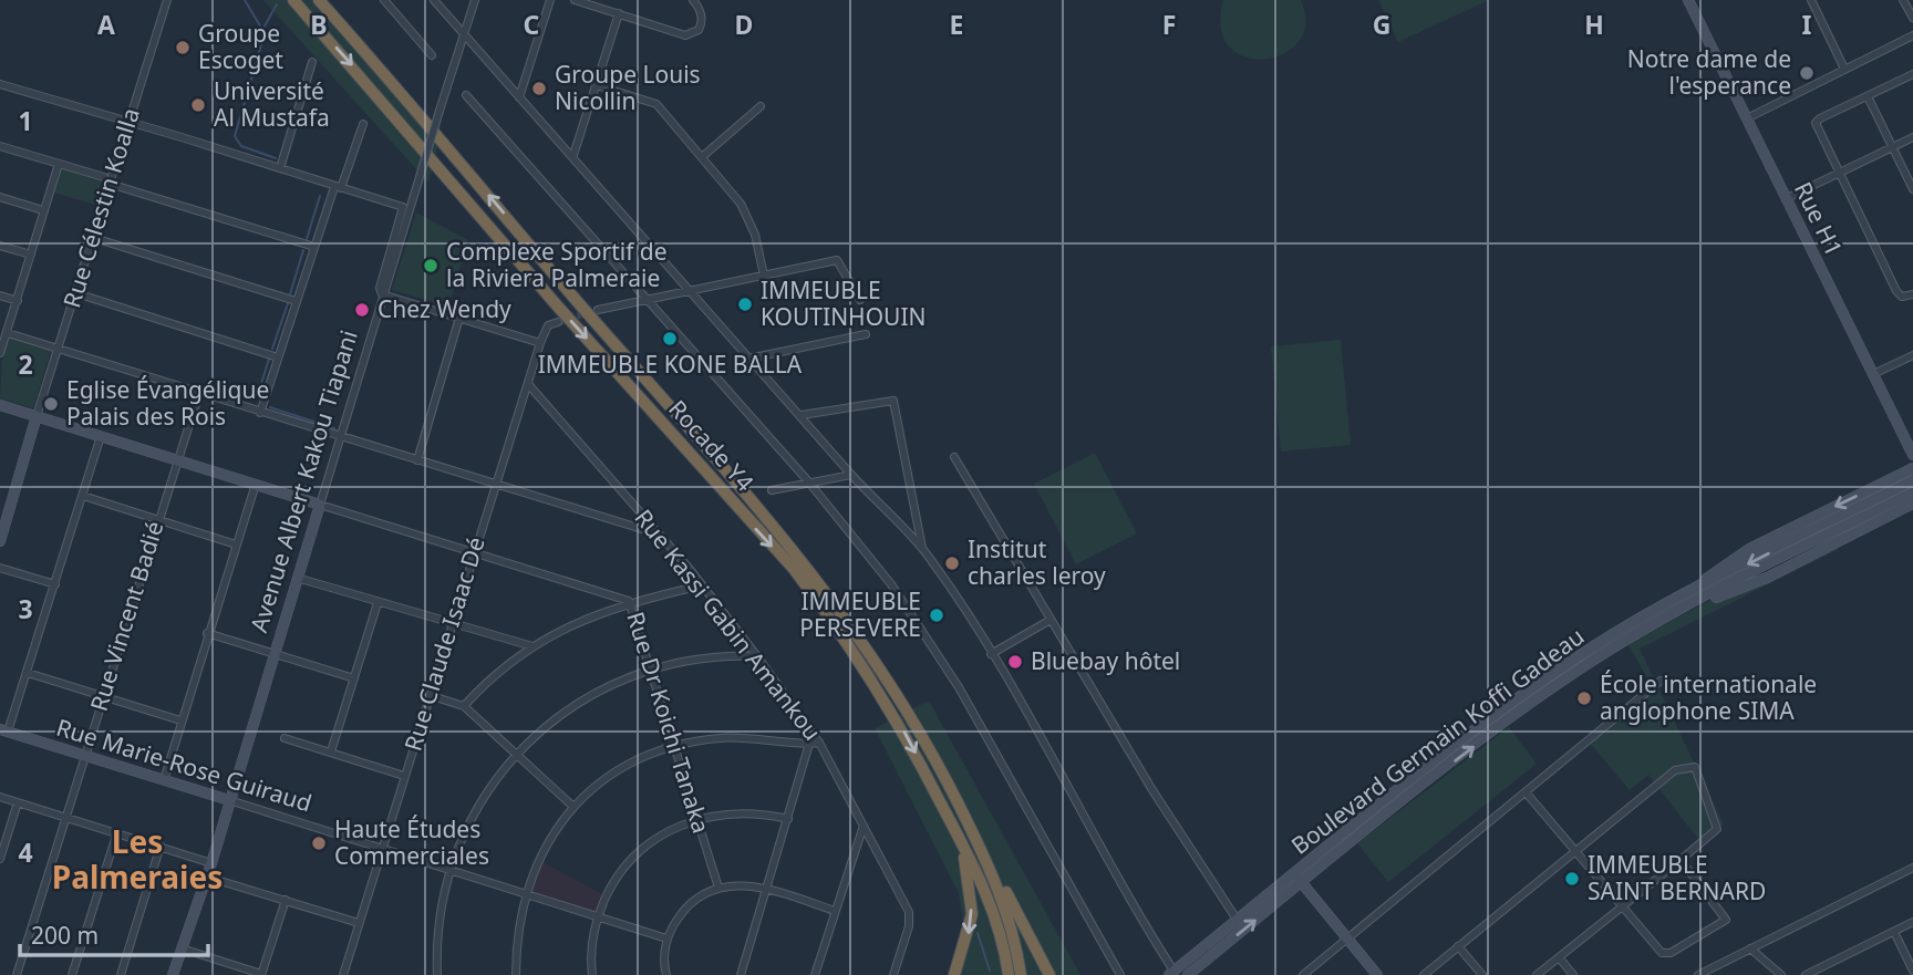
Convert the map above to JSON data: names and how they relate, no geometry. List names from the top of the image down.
{
  "streets": {
    "highway": ["Rocade Y4"],
    "main road": [
      "Rue H1",
      "Avenue Albert Kakou Tiapani",
      "Boulevard Germain Koffi Gadeau",
      "Rue Marie-Rose Guiraud"
    ],
    "street": [
      "Rue Célestin Koalla",
      "Rue Vincent Badié",
      "Rue Kassi Gabin Amankou",
      "Rue Claude Isaac Dé",
      "Rue Dr Koichi Tanaka"
    ]
  },
  "crossings": [
    ["Avenue Albert Kakou Tiapani", "Rue Dr Koichi Tanaka"],
    ["Avenue Albert Kakou Tiapani", "Rue Marie-Rose Guiraud"],
    ["Rue Vincent Badié", "Rue Marie-Rose Guiraud"],
    ["Rue Kassi Gabin Amankou", "Rue Claude Isaac Dé"],
    ["Rue Claude Isaac Dé", "Rue Dr Koichi Tanaka"],
    ["Rue Claude Isaac Dé", "Rue Marie-Rose Guiraud"]
  ],
  "districts": ["Les Palmeraies"],
  "places": [
    "Groupe Escoget",
    "Notre dame de l'esperance",
    "Groupe Louis Nicollin",
    "Université Al Mustafa",
    "Complexe Sportif de la Riviera Palmeraie",
    "IMMEUBLE KOUTINHOUIN",
    "Chez Wendy",
    "IMMEUBLE KONE BALLA",
    "Eglise Évangélique Palais des Rois",
    "Institut charles leroy",
    "IMMEUBLE PERSEVERE",
    "Bluebay hôtel",
    "École internationale anglophone SIMA",
    "Haute Études Commerciales",
    "IMMEUBLE SAINT BERNARD"
  ],
  "scale_bar": "200 m",
  "grid": {
    "columns": [
      "A",
      "B",
      "C",
      "D",
      "E",
      "F",
      "G",
      "H",
      "I"
    ],
    "rows": [
      "1",
      "2",
      "3",
      "4"
    ]
  }
}
